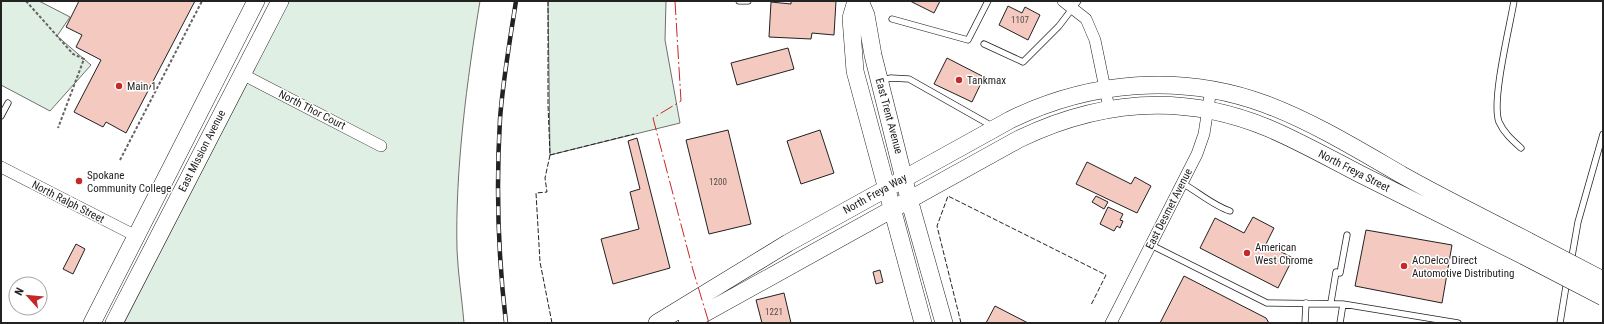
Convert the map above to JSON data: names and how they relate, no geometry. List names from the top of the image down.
{
  "streets": {
    "main road": [
      "East Trent Avenue",
      "East Mission Avenue",
      "North Freya Street",
      "North Freya Way"
    ],
    "street": ["North Thor Court", "North Ralph Street", "East Desmet Avenue"]
  },
  "crossings": [
    ["North Thor Court", "East Mission Avenue"],
    ["East Trent Avenue", "North Freya Way"],
    ["East Mission Avenue", "North Ralph Street"],
    ["North Freya Street", "North Freya Way"],
    ["North Freya Street", "East Desmet Avenue"]
  ],
  "places": [
    "Tankmax",
    "Main 1",
    "Spokane Community College",
    "American West Chrome",
    "ACDelco Direct Automotive Distributing"
  ],
  "house_numbers": ["1107", "1200", "1221"],
  "north": "top left"
}
